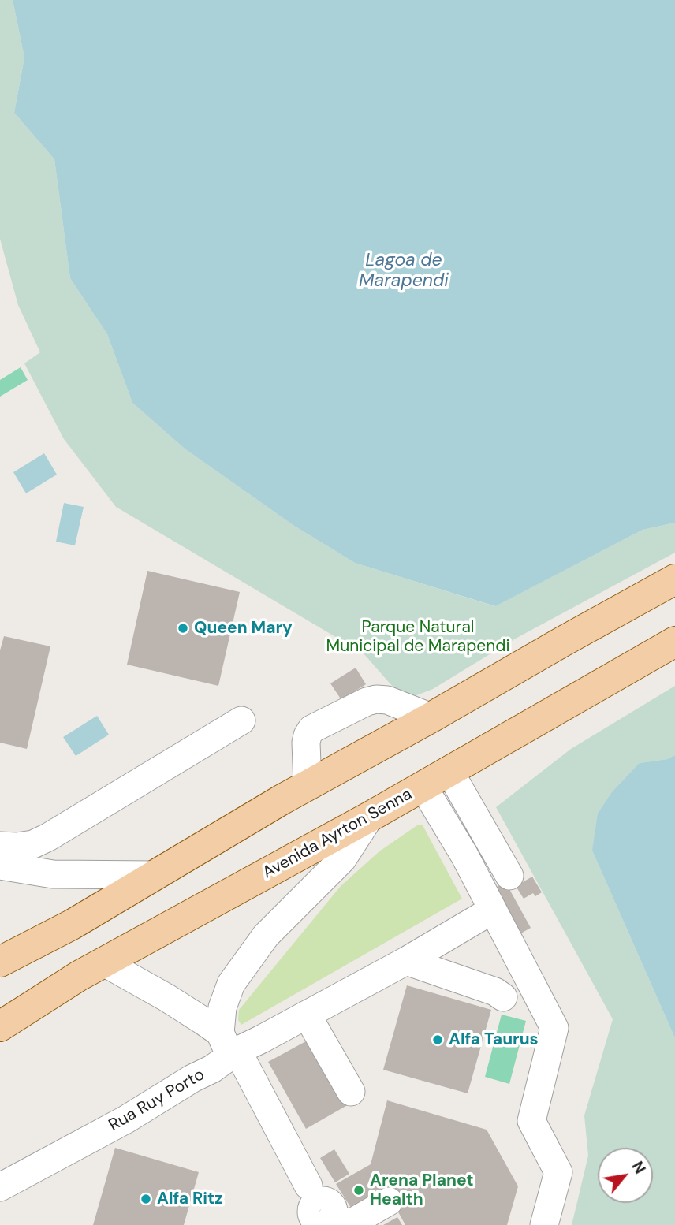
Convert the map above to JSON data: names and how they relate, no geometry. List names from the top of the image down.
{
  "streets": {
    "main road": ["Avenida Ayrton Senna"],
    "street": ["Rua Ruy Porto"]
  },
  "water": ["Lagoa de Marapendi"],
  "parks": ["Parque Natural Municipal de Marapendi"],
  "places": [
    "Queen Mary",
    "Alfa Taurus",
    "Arena Planet Health",
    "Alfa Ritz"
  ],
  "north": "top right"
}
